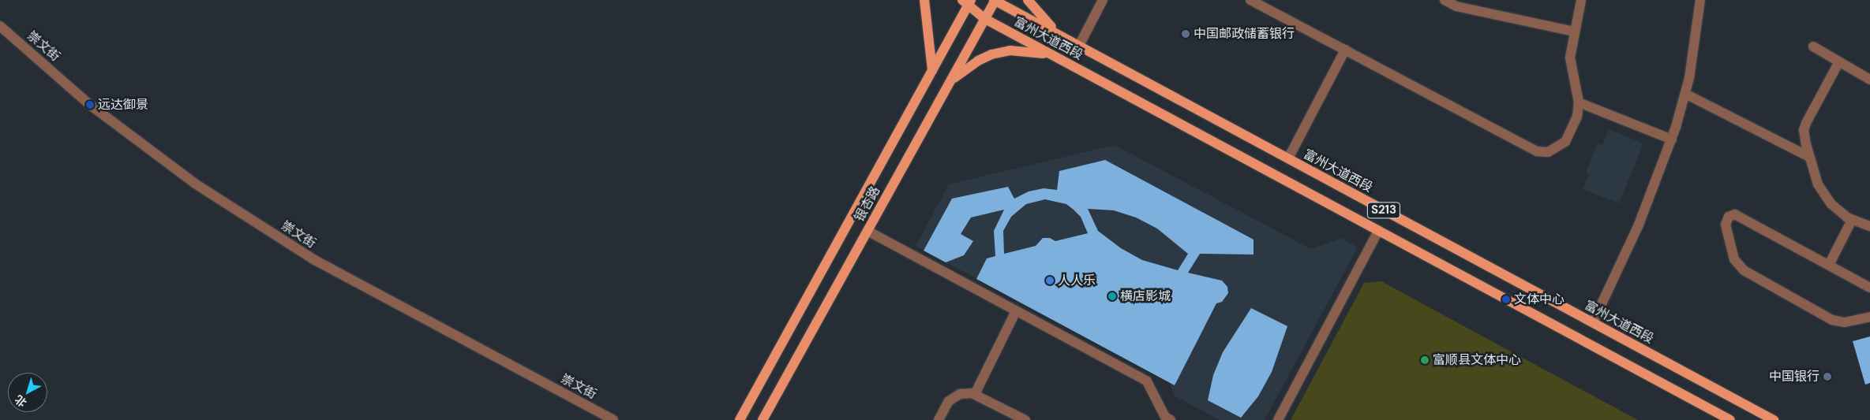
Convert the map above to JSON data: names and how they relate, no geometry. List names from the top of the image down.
{
  "streets": {
    "main road": ["富州大道西段", "银杏路", "S213"],
    "street": ["崇文街"]
  },
  "crossings": [
    ["富州大道西段", "银杏路"]
  ],
  "places": [
    "中国邮政储蓄银行",
    "远达御景",
    "人人乐",
    "横店影城",
    "文体中心",
    "富顺县文体中心",
    "中国银行"
  ],
  "north": "bottom left"
}
